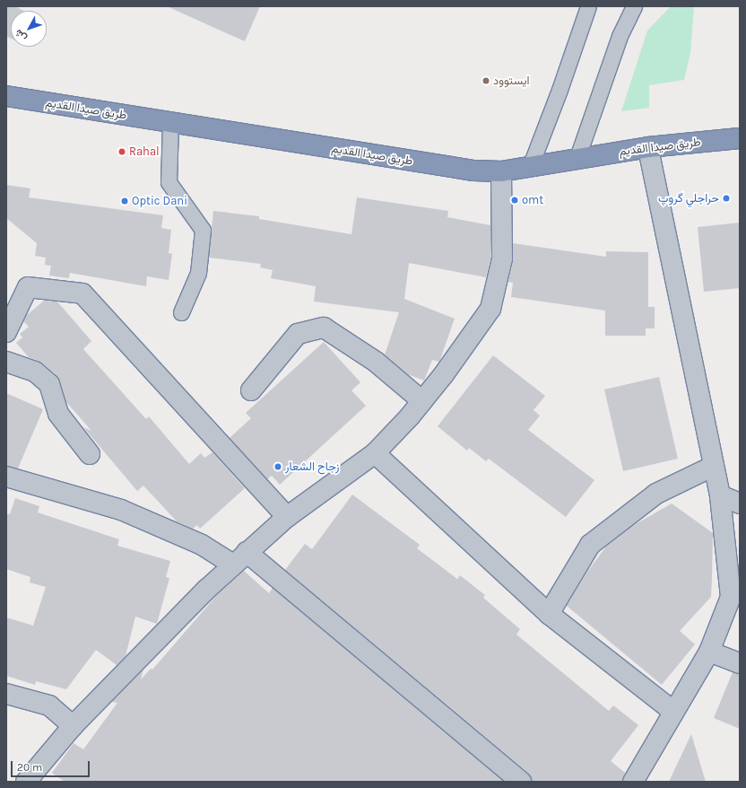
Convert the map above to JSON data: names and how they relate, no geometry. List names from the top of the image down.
{
  "streets": {
    "highway": ["طريق صيدا القديم"]
  },
  "places": [
    "ايستوود",
    "Rahal",
    "حراجلي گروپ",
    "omt",
    "Optic Dani",
    "زجاح الشعار"
  ],
  "scale_bar": "20 m",
  "north": "bottom left"
}
